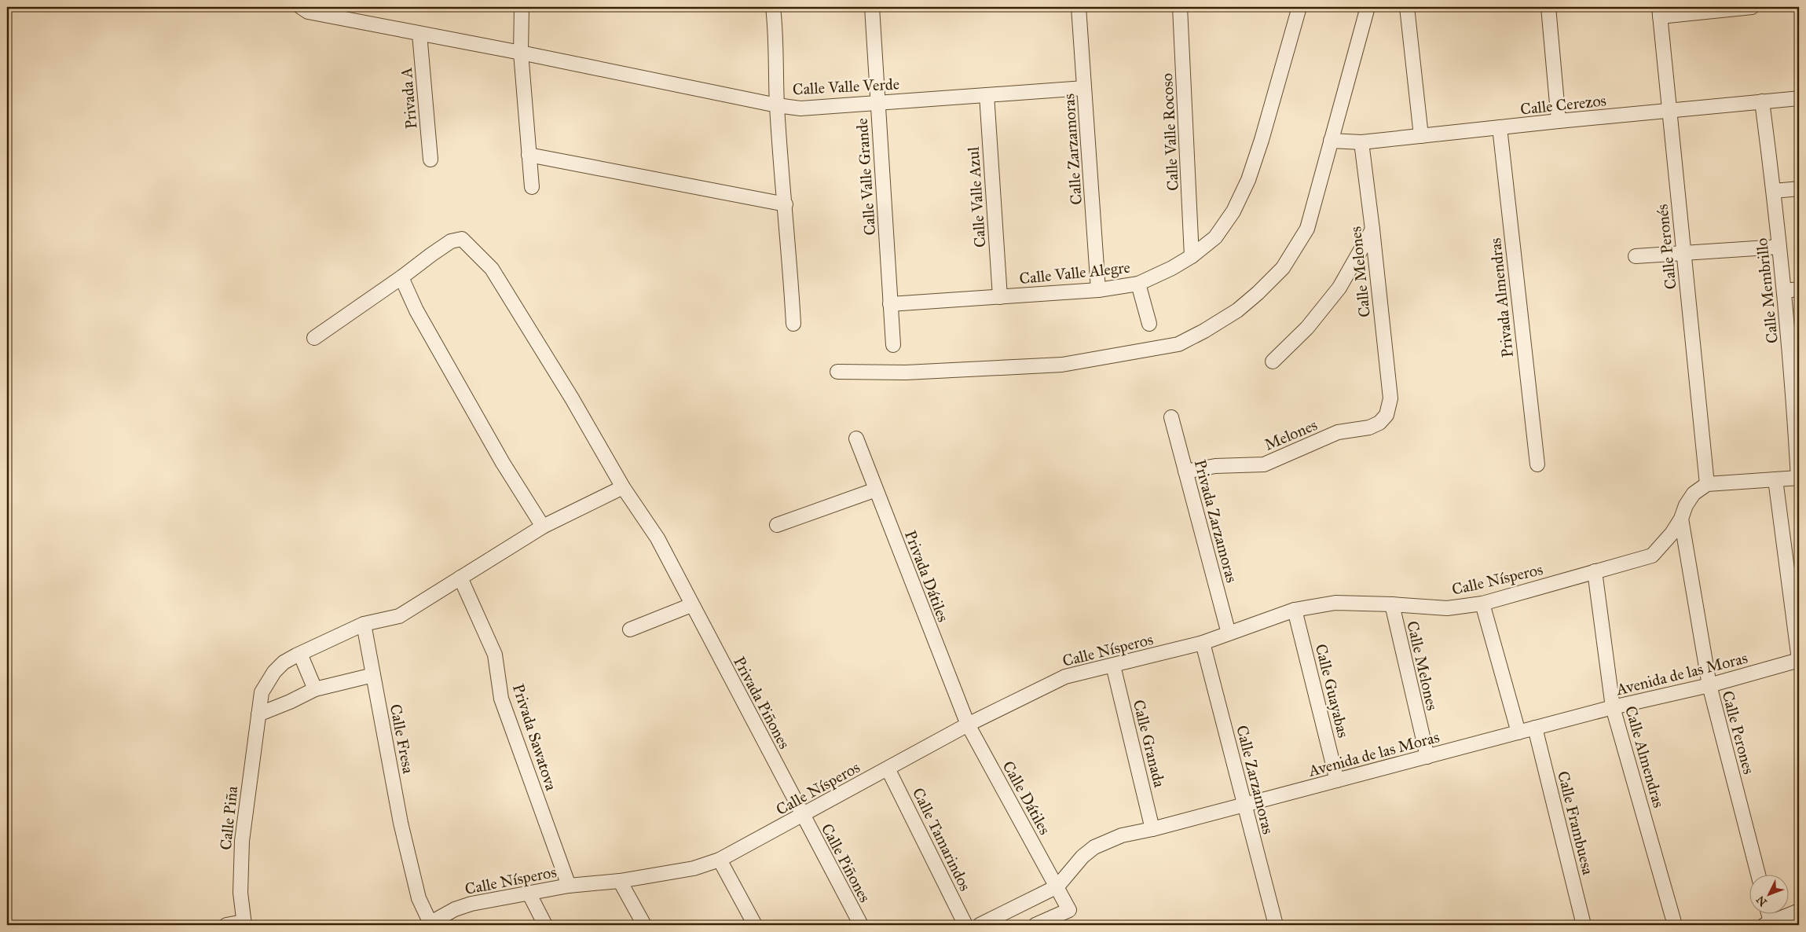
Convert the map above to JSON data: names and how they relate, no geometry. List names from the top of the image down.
{
  "streets": {
    "street": [
      "Calle Valle Verde",
      "Privada A",
      "Calle Cerezos",
      "Calle Valle Rocoso",
      "Calle Zarzamoras",
      "Calle Valle Grande",
      "Calle Valle Azul",
      "Calle Peronés",
      "Calle Melones",
      "Calle Valle Alegre",
      "Calle Membrillo",
      "Privada Almendras",
      "Melones",
      "Privada Zarzamoras",
      "Privada Dátiles",
      "Calle Nísperos",
      "Avenida de las Moras",
      "Calle Guayabas",
      "Privada Piñones",
      "Calle Perones",
      "Privada Sawatova",
      "Calle Fresa",
      "Calle Granada",
      "Calle Almendras",
      "Calle Dátiles",
      "Calle Piña",
      "Calle Frambuesa",
      "Calle Tamarindos",
      "Calle Piñones"
    ]
  },
  "crossings": [
    ["Calle Valle Verde", "Privada A"],
    ["Calle Valle Verde", "Calle Zarzamoras"],
    ["Calle Valle Verde", "Calle Valle Grande"],
    ["Calle Valle Verde", "Calle Valle Azul"],
    ["Calle Cerezos", "Calle Peronés"],
    ["Calle Cerezos", "Calle Melones"],
    ["Calle Cerezos", "Calle Membrillo"],
    ["Calle Cerezos", "Privada Almendras"],
    ["Calle Valle Rocoso", "Calle Valle Alegre"],
    ["Calle Zarzamoras", "Calle Valle Alegre"],
    ["Calle Zarzamoras", "Calle Nísperos"],
    ["Calle Zarzamoras", "Avenida de las Moras"],
    ["Calle Valle Grande", "Calle Valle Alegre"],
    ["Calle Valle Azul", "Calle Valle Alegre"],
    ["Calle Peronés", "Calle Nísperos"],
    ["Calle Melones", "Melones"],
    ["Calle Melones", "Calle Nísperos"],
    ["Calle Melones", "Avenida de las Moras"],
    ["Melones", "Privada Zarzamoras"],
    ["Privada Zarzamoras", "Calle Nísperos"],
    ["Privada Dátiles", "Calle Nísperos"],
    ["Privada Dátiles", "Calle Dátiles"],
    ["Calle Nísperos", "Calle Guayabas"],
    ["Calle Nísperos", "Privada Piñones"],
    ["Calle Nísperos", "Calle Perones"],
    ["Calle Nísperos", "Privada Sawatova"],
    ["Calle Nísperos", "Calle Fresa"],
    ["Calle Nísperos", "Calle Granada"],
    ["Calle Nísperos", "Calle Almendras"],
    ["Calle Nísperos", "Calle Dátiles"],
    ["Calle Nísperos", "Calle Tamarindos"],
    ["Calle Nísperos", "Calle Piñones"],
    ["Avenida de las Moras", "Calle Guayabas"],
    ["Avenida de las Moras", "Calle Perones"],
    ["Avenida de las Moras", "Calle Granada"],
    ["Avenida de las Moras", "Calle Almendras"],
    ["Avenida de las Moras", "Calle Dátiles"],
    ["Avenida de las Moras", "Calle Frambuesa"],
    ["Privada Piñones", "Calle Piña"],
    ["Privada Piñones", "Calle Piñones"],
    ["Privada Sawatova", "Calle Piña"],
    ["Calle Fresa", "Calle Piña"]
  ],
  "north": "bottom left"
}
